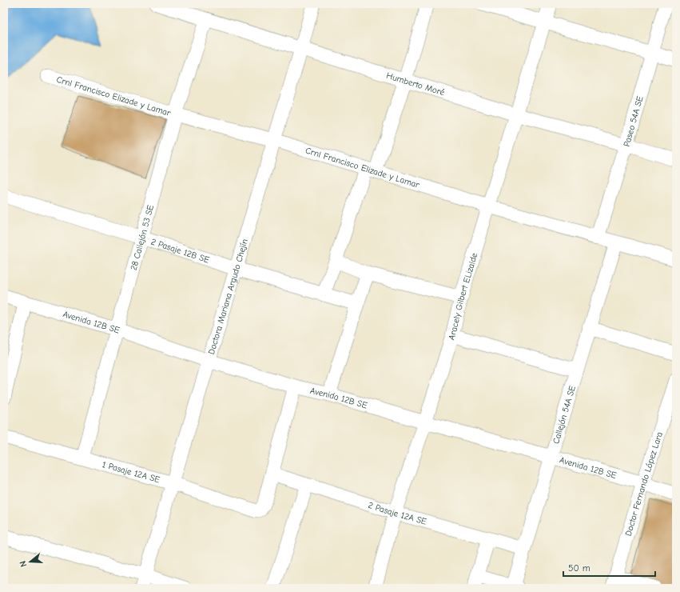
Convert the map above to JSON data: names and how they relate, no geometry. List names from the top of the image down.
{
  "streets": {
    "street": [
      "Humberto Moré",
      "Crnl Francisco Elizade y Lamar",
      "Paseo 54A SE",
      "28 Callejón 53 SE",
      "2 Pasaje 12B SE",
      "Doctora Mariana Argudo Chejín",
      "Aracely Gilbert ELizalde",
      "Avenida 12B SE",
      "Callejón 54A SE",
      "1 Pasaje 12A SE",
      "Doctor Fernando López Lara",
      "2 Pasaje 12A SE"
    ]
  },
  "crossings": [
    ["Humberto Moré", "Paseo 54A SE"],
    ["Humberto Moré", "28 Callejón 53 SE"],
    ["Humberto Moré", "Doctora Mariana Argudo Chejín"],
    ["Humberto Moré", "Aracely Gilbert ELizalde"],
    ["Crnl Francisco Elizade y Lamar", "Paseo 54A SE"],
    ["Crnl Francisco Elizade y Lamar", "28 Callejón 53 SE"],
    ["Crnl Francisco Elizade y Lamar", "Doctora Mariana Argudo Chejín"],
    ["Crnl Francisco Elizade y Lamar", "Aracely Gilbert ELizalde"],
    ["Crnl Francisco Elizade y Lamar", "Callejón 54A SE"],
    ["28 Callejón 53 SE", "2 Pasaje 12B SE"],
    ["28 Callejón 53 SE", "Avenida 12B SE"],
    ["28 Callejón 53 SE", "1 Pasaje 12A SE"],
    ["2 Pasaje 12B SE", "Doctora Mariana Argudo Chejín"],
    ["Doctora Mariana Argudo Chejín", "Avenida 12B SE"],
    ["Doctora Mariana Argudo Chejín", "1 Pasaje 12A SE"],
    ["Aracely Gilbert ELizalde", "Avenida 12B SE"],
    ["Aracely Gilbert ELizalde", "2 Pasaje 12A SE"],
    ["Avenida 12B SE", "Callejón 54A SE"],
    ["Avenida 12B SE", "Doctor Fernando López Lara"],
    ["Callejón 54A SE", "2 Pasaje 12A SE"],
    ["1 Pasaje 12A SE", "2 Pasaje 12A SE"]
  ],
  "scale_bar": "50 m",
  "north": "left"
}
